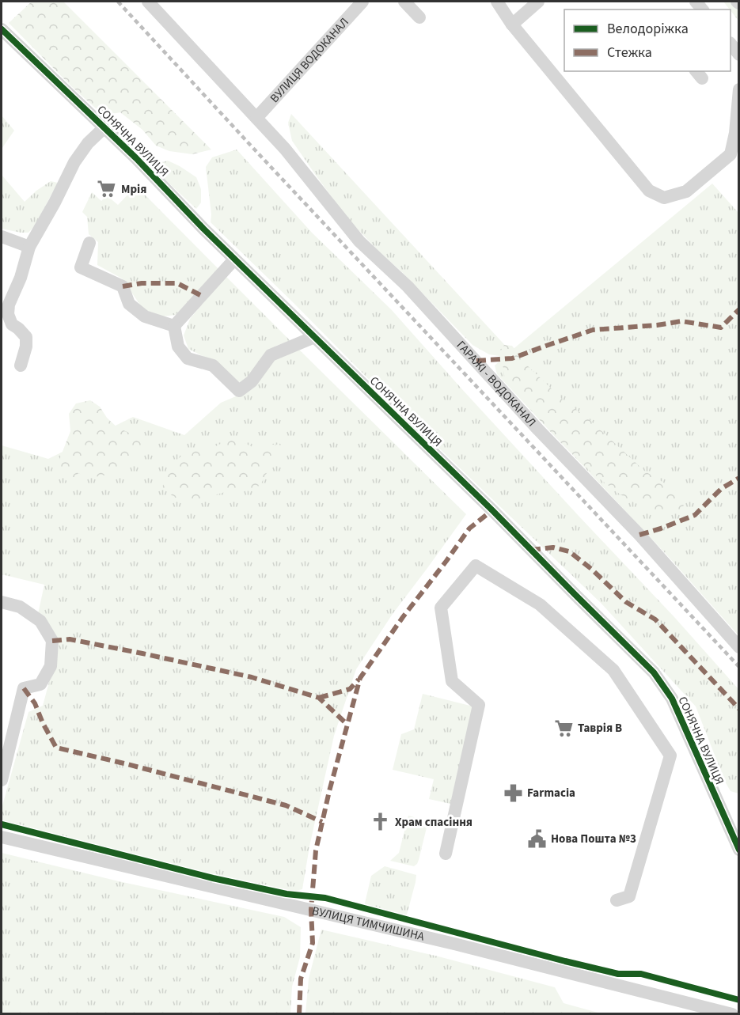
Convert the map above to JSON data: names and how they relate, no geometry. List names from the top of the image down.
{
  "streets": {
    "street": [
      "ВУЛИЦЯ ВОДОКАНАЛ",
      "СОНЯЧНА ВУЛИЦЯ",
      "ГАРАЖІ - ВОДОКАНАЛ",
      "ВУЛИЦЯ ТИМЧИШИНА"
    ]
  },
  "crossings": [
    ["ВУЛИЦЯ ВОДОКАНАЛ", "ГАРАЖІ - ВОДОКАНАЛ"]
  ],
  "places": {
    "supermarket": ["Мрія", "Таврія В"],
    "pharmacy": ["Farmacia"],
    "church": ["Храм спасіння"],
    "public building": ["Нова Пошта №3"]
  },
  "legend": ["Велодоріжка", "Стежка"]
}
